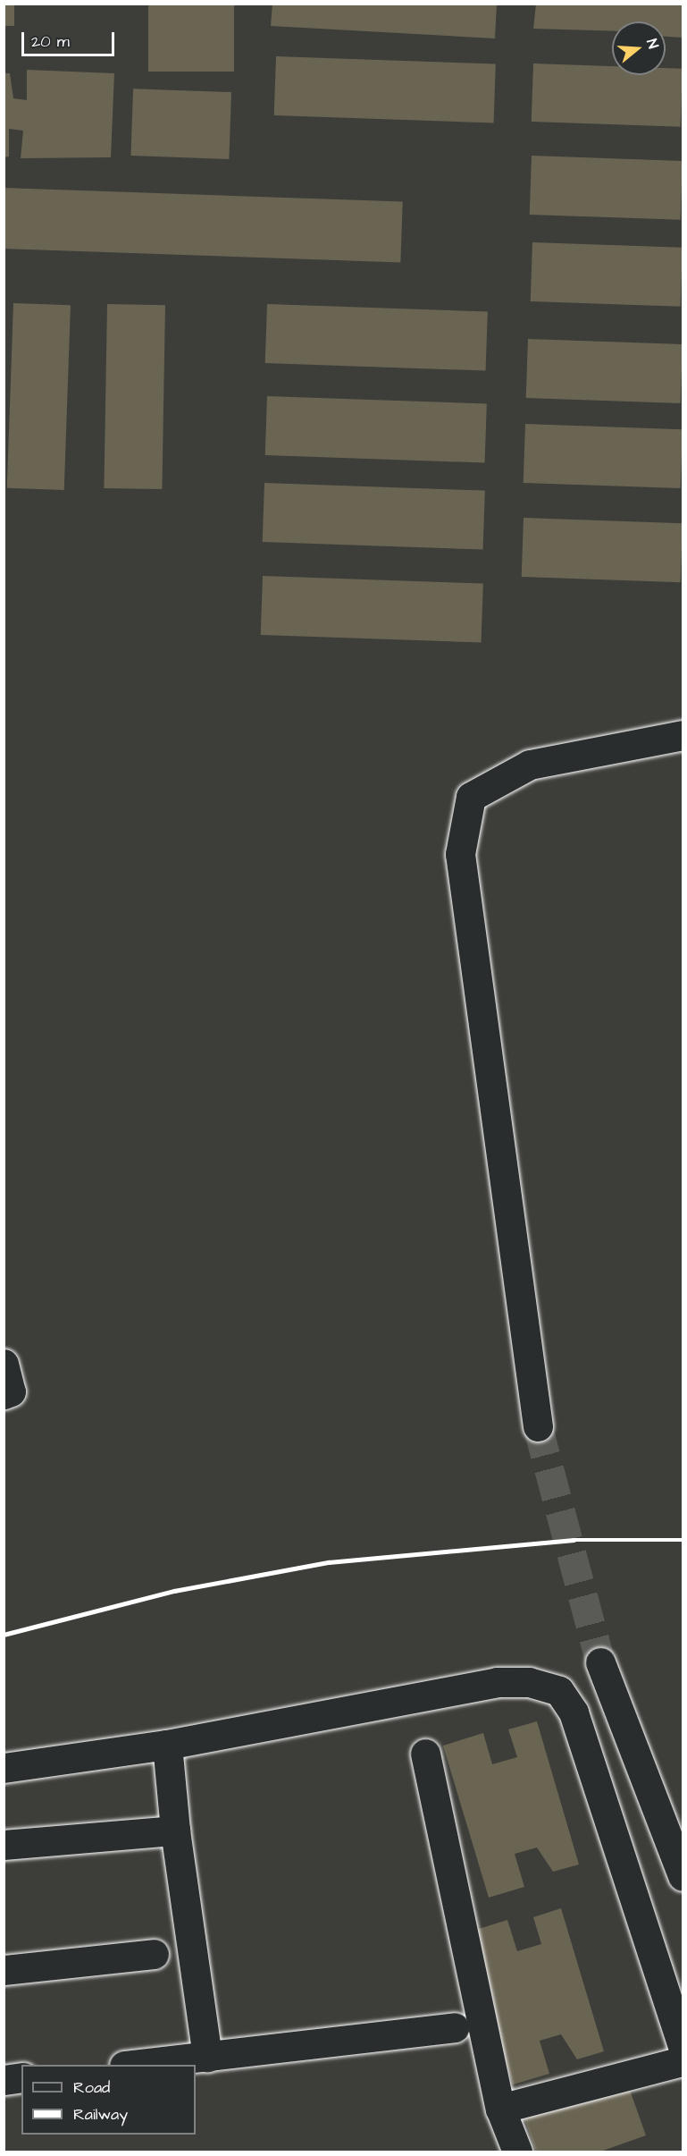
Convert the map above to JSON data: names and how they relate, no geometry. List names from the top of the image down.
{
  "legend": ["Road", "Railway"],
  "scale_bar": "20 m",
  "north": "right"
}
